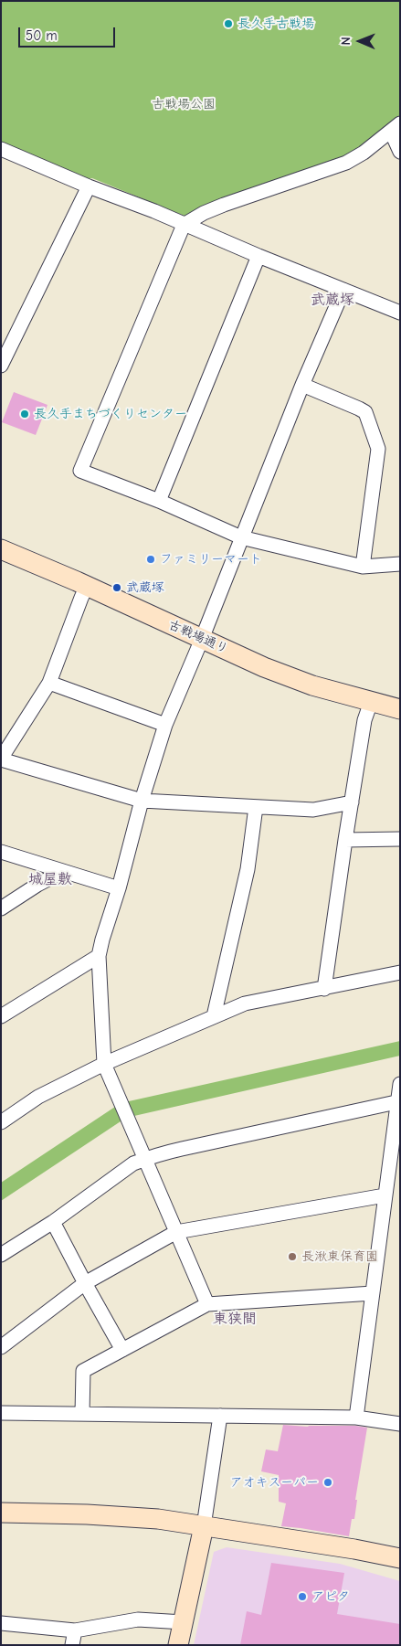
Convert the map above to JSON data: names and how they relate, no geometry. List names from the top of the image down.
{
  "streets": {
    "street": ["古戦場通り"]
  },
  "districts": ["武蔵塚", "城屋敷", "東狭間"],
  "parks": ["古戦場公園"],
  "places": [
    "長久手古戦場",
    "長久手まちづくりセンター",
    "ファミリーマート",
    "武蔵塚",
    "長湫東保育園",
    "アオキスーパー",
    "アピタ"
  ],
  "scale_bar": "50 m",
  "north": "left"
}
